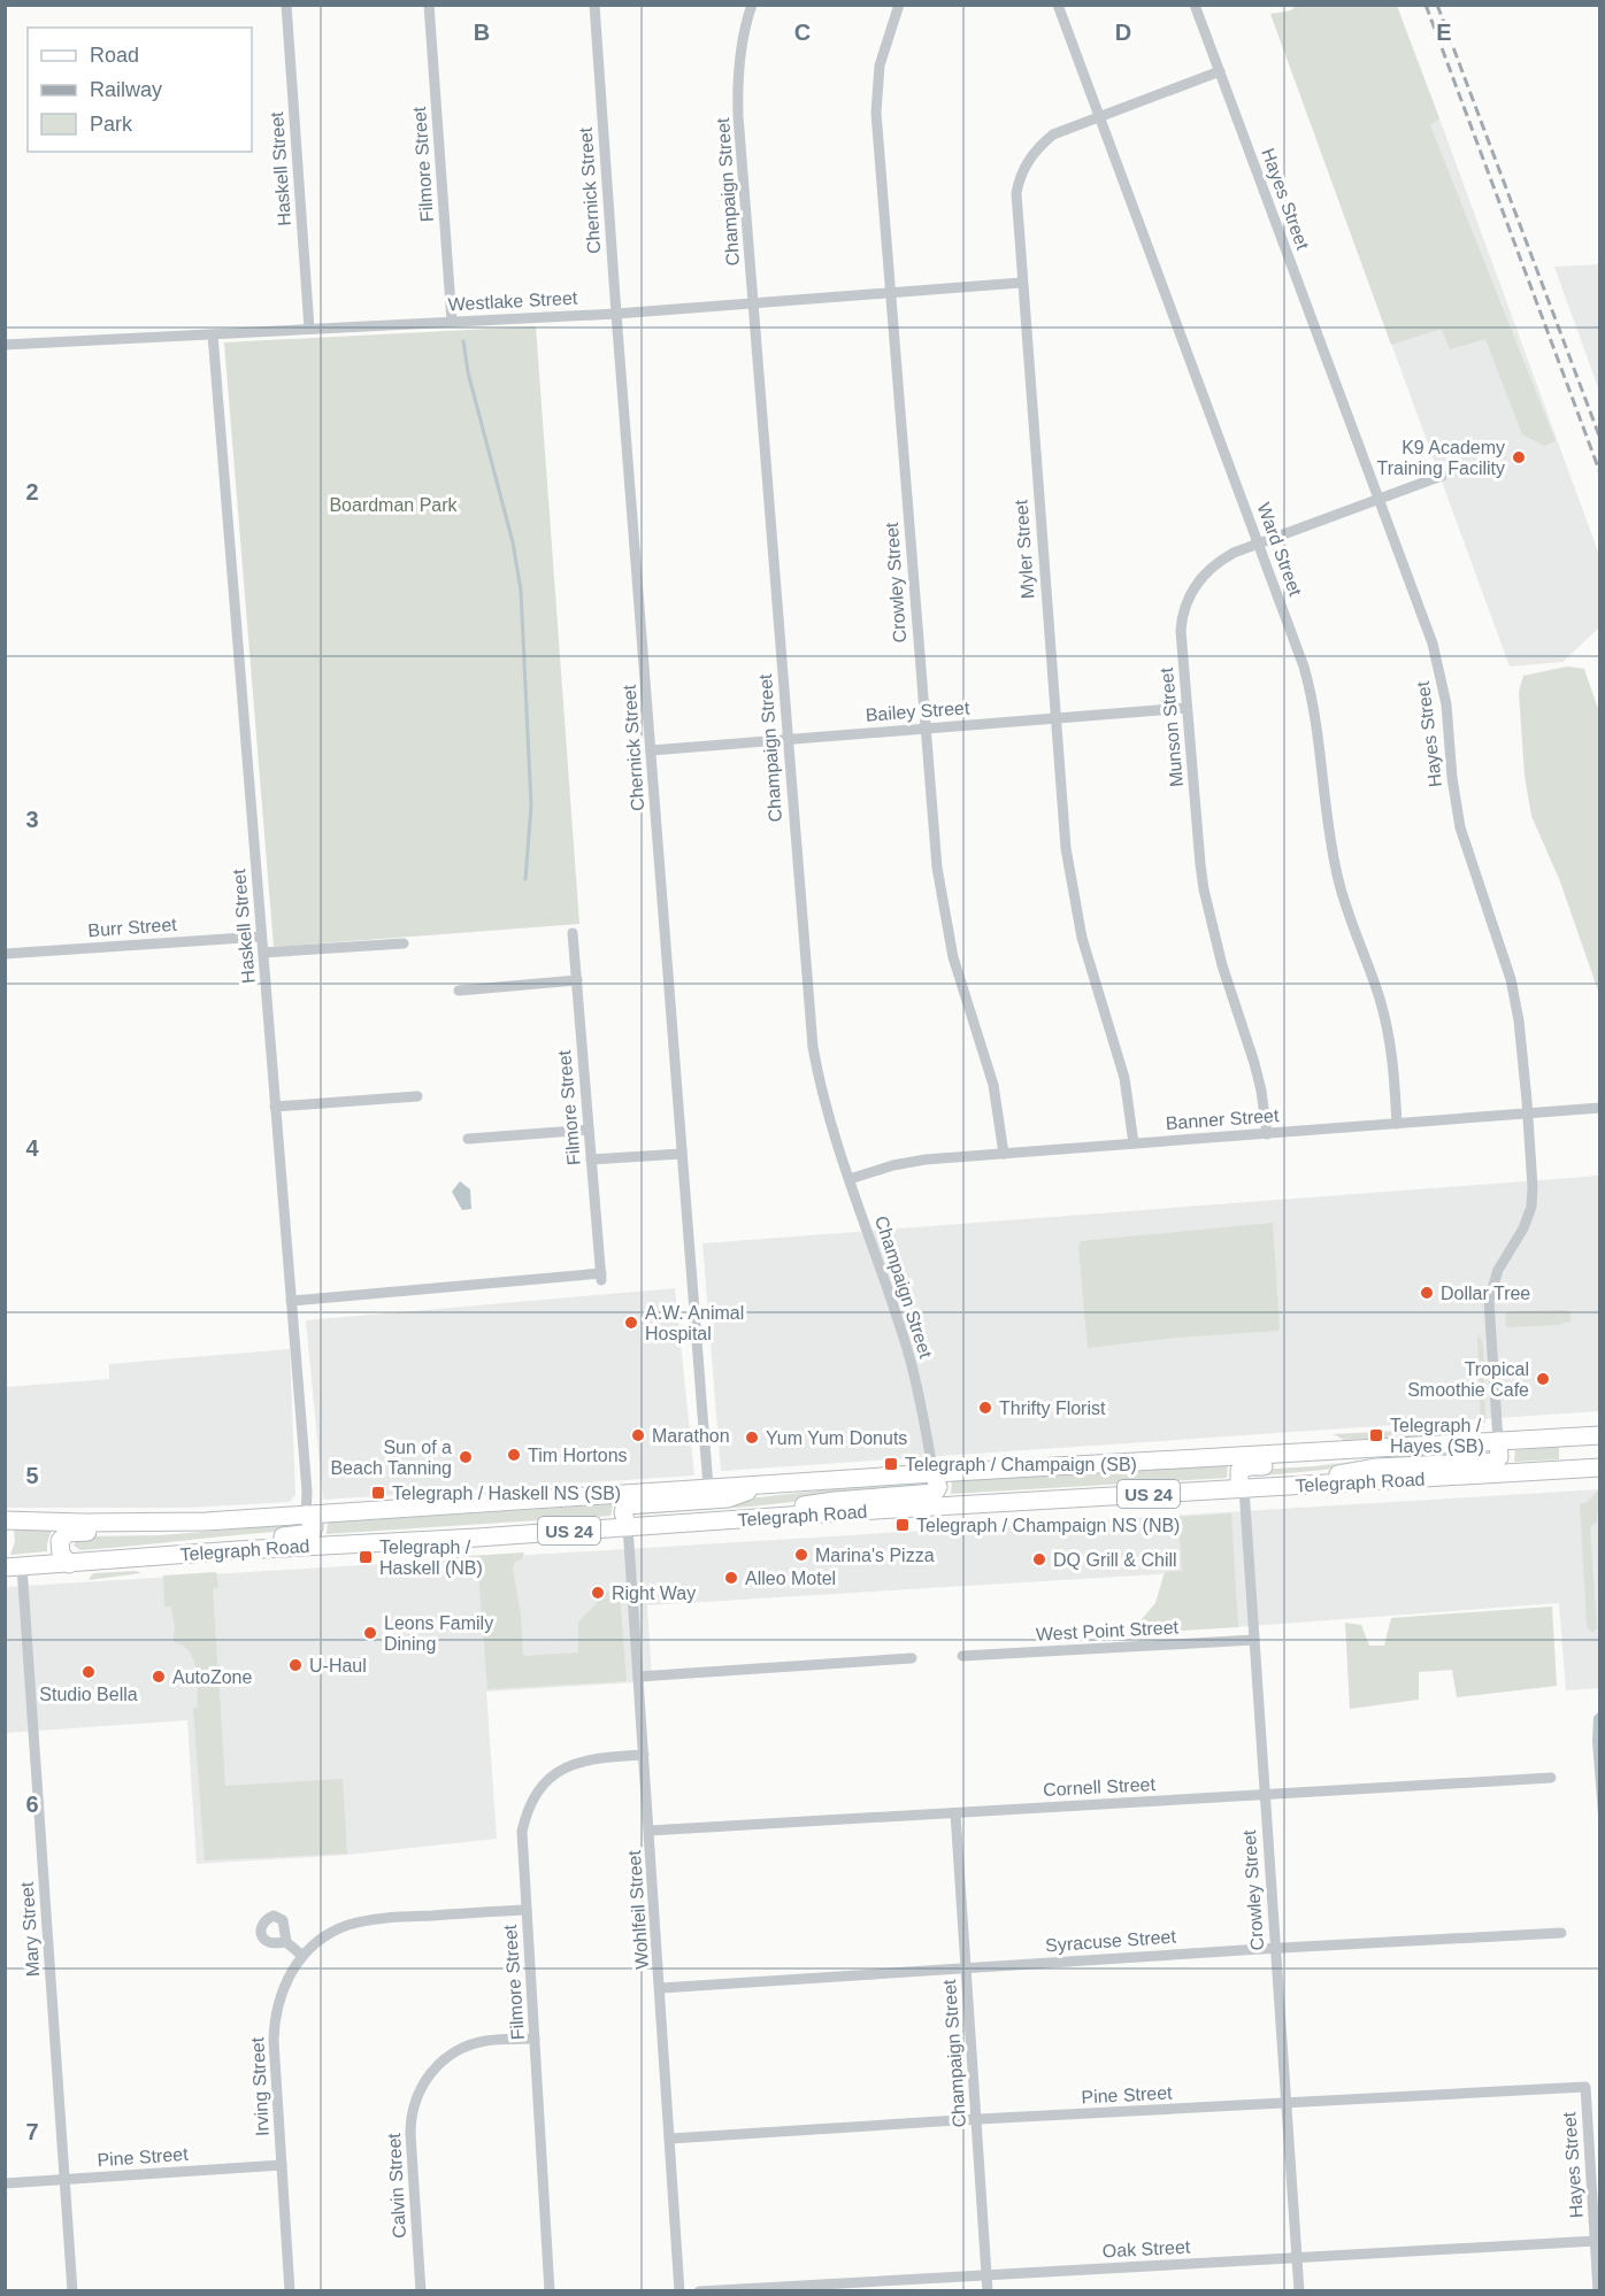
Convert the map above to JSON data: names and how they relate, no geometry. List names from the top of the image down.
{
  "streets": {
    "main road": ["Telegraph Road", "US 24"],
    "street": [
      "Filmore Street",
      "Haskell Street",
      "Chernick Street",
      "Champaign Street",
      "Hayes Street",
      "Westlake Street",
      "Myler Street",
      "Ward Street",
      "Crowley Street",
      "Bailey Street",
      "Munson Street",
      "Burr Street",
      "Banner Street",
      "West Point Street",
      "Cornell Street",
      "Wohlfeil Street",
      "Mary Street",
      "Syracuse Street",
      "Irving Street",
      "Pine Street",
      "Calvin Street",
      "Oak Street"
    ]
  },
  "crossings": [
    ["Filmore Street", "Haskell Street"],
    ["Filmore Street", "Westlake Street"],
    ["Filmore Street", "Wohlfeil Street"],
    ["Filmore Street", "Irving Street"],
    ["Filmore Street", "Calvin Street"],
    ["Haskell Street", "Westlake Street"],
    ["Haskell Street", "Burr Street"],
    ["Haskell Street", "Telegraph Road"],
    ["Chernick Street", "Westlake Street"],
    ["Chernick Street", "Bailey Street"],
    ["Chernick Street", "Telegraph Road"],
    ["Champaign Street", "Westlake Street"],
    ["Champaign Street", "Bailey Street"],
    ["Champaign Street", "Banner Street"],
    ["Champaign Street", "Telegraph Road"],
    ["Champaign Street", "Cornell Street"],
    ["Champaign Street", "Syracuse Street"],
    ["Champaign Street", "Pine Street"],
    ["Champaign Street", "Oak Street"],
    ["Hayes Street", "Myler Street"],
    ["Hayes Street", "Munson Street"],
    ["Hayes Street", "Banner Street"],
    ["Hayes Street", "Telegraph Road"],
    ["Hayes Street", "Pine Street"],
    ["Hayes Street", "Oak Street"],
    ["Westlake Street", "Myler Street"],
    ["Westlake Street", "Crowley Street"],
    ["Myler Street", "Ward Street"],
    ["Myler Street", "Bailey Street"],
    ["Myler Street", "Banner Street"],
    ["Ward Street", "Munson Street"],
    ["Ward Street", "Banner Street"],
    ["Crowley Street", "Bailey Street"],
    ["Crowley Street", "Banner Street"],
    ["Crowley Street", "Telegraph Road"],
    ["Crowley Street", "West Point Street"],
    ["Crowley Street", "Cornell Street"],
    ["Crowley Street", "Syracuse Street"],
    ["Crowley Street", "Pine Street"],
    ["Crowley Street", "Oak Street"],
    ["Bailey Street", "Munson Street"],
    ["Munson Street", "Banner Street"],
    ["Telegraph Road", "Wohlfeil Street"],
    ["Telegraph Road", "Mary Street"],
    ["Cornell Street", "Wohlfeil Street"],
    ["Wohlfeil Street", "Syracuse Street"],
    ["Wohlfeil Street", "Pine Street"],
    ["Mary Street", "Pine Street"],
    ["Irving Street", "Pine Street"]
  ],
  "parks": ["Boardman Park"],
  "places": {
    "other": [
      "K9 Academy Training Facility",
      "Dollar Tree",
      "A.W. Animal Hospital",
      "Tropical Smoothie Cafe",
      "Thrifty Florist",
      "Marathon",
      "Yum Yum Donuts",
      "Tim Hortons",
      "Sun of a Beach Tanning",
      "Marina's Pizza",
      "DQ Grill & Chill",
      "Alleo Motel",
      "Right Way",
      "Leons Family Dining",
      "U-Haul",
      "Studio Bella",
      "AutoZone"
    ],
    "transit": [
      "Telegraph / Hayes (SB)",
      "Telegraph / Champaign (SB)",
      "Telegraph / Haskell NS (SB)",
      "Telegraph / Champaign NS (NB)",
      "Telegraph / Haskell (NB)"
    ]
  },
  "legend": ["Road", "Railway", "Park"],
  "grid": {
    "columns": [
      "B",
      "C",
      "D",
      "E"
    ],
    "rows": [
      "2",
      "3",
      "4",
      "5",
      "6",
      "7"
    ]
  }
}
